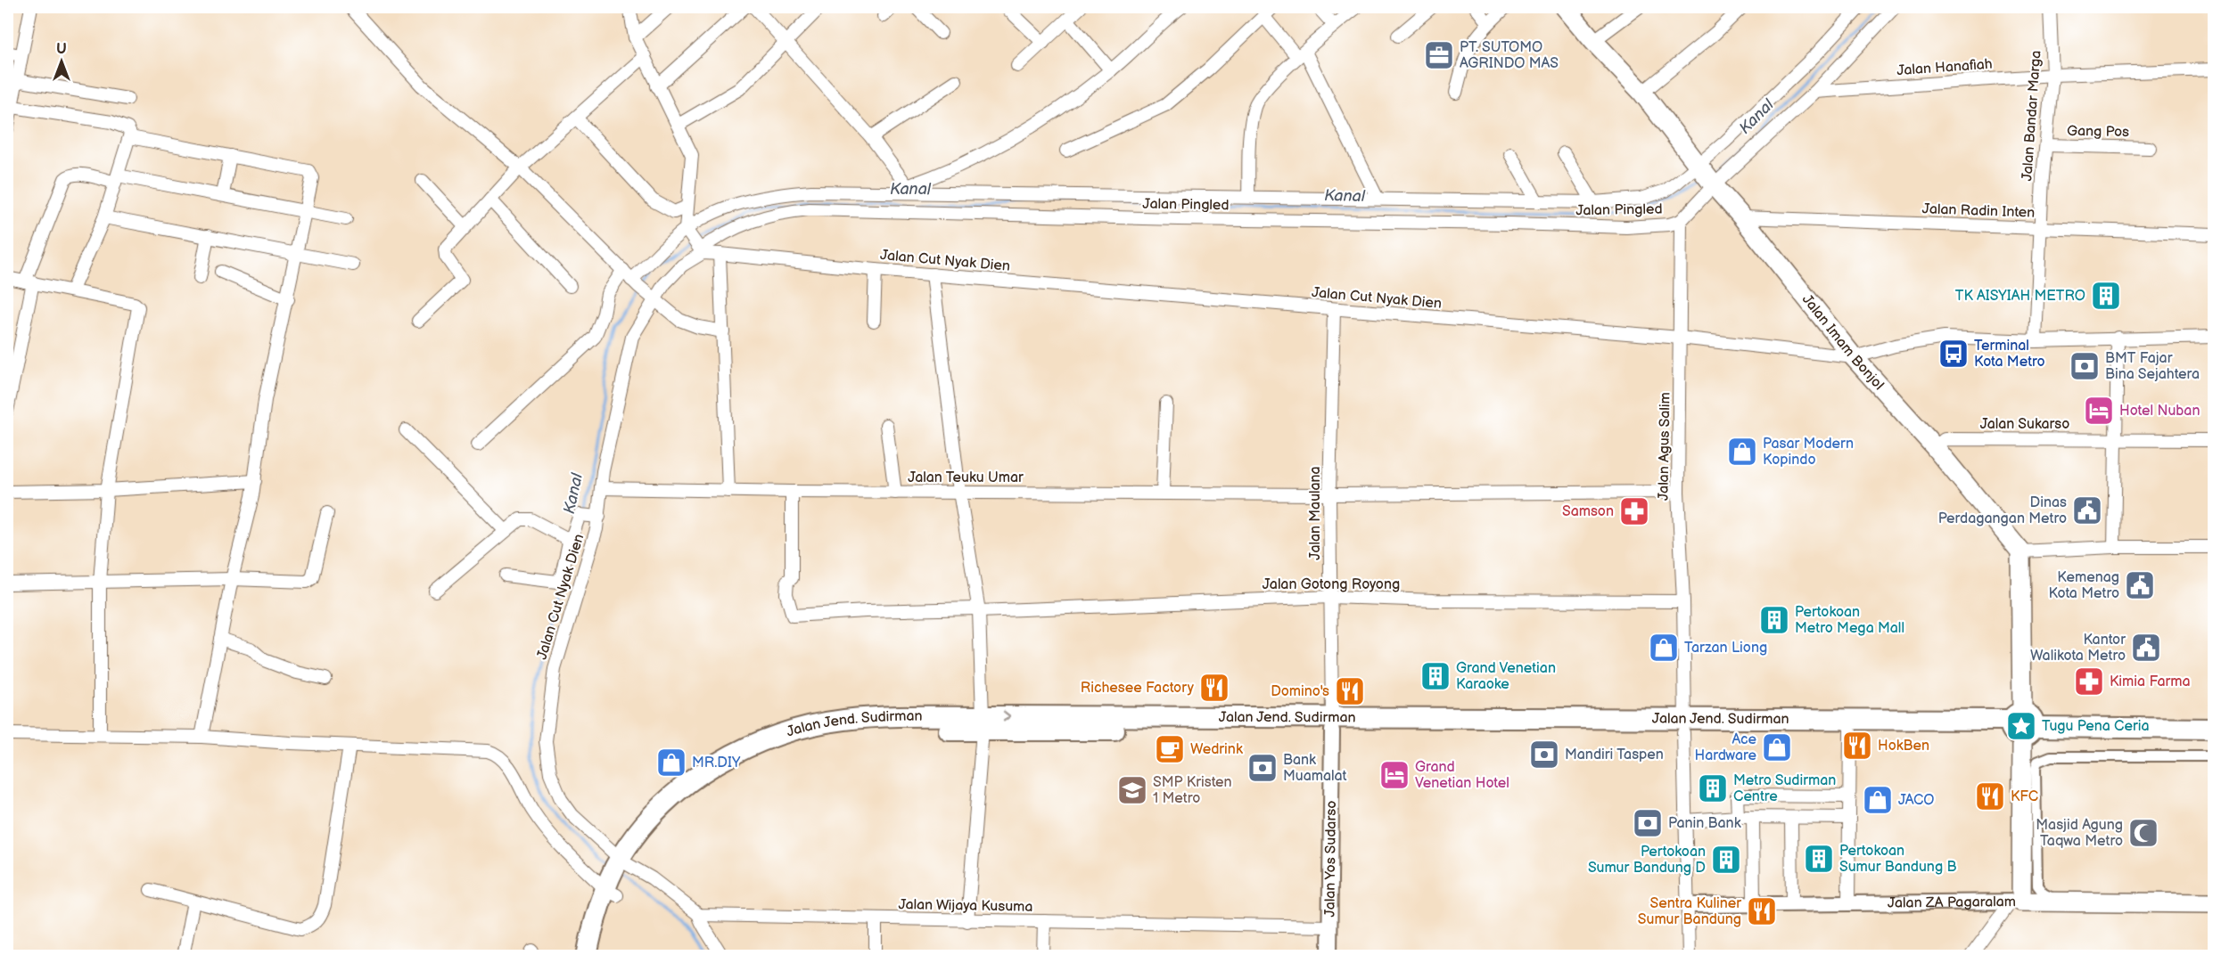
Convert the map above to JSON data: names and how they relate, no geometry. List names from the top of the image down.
{
  "streets": {
    "highway": ["Jalan Jend. Sudirman"],
    "main road": ["Jalan Imam Bonjol", "Jalan ZA Pagaralam"],
    "street": [
      "Jalan Hanafiah",
      "Jalan Bandar Marga",
      "Gang Pos",
      "Jalan Pingled",
      "Jalan Radin Inten",
      "Jalan Cut Nyak Dien",
      "Jalan Sukarso",
      "Jalan Agus Salim",
      "Jalan Teuku Umar",
      "Jalan Maulana",
      "Jalan Gotong Royong",
      "Jalan Yos Sudarso",
      "Jalan Wijaya Kusuma"
    ]
  },
  "crossings": [
    ["Jalan Hanafiah", "Jalan Bandar Marga"],
    ["Jalan Bandar Marga", "Gang Pos"],
    ["Jalan Bandar Marga", "Jalan Radin Inten"],
    ["Jalan Pingled", "Jalan Cut Nyak Dien"],
    ["Jalan Pingled", "Jalan Agus Salim"],
    ["Jalan Radin Inten", "Jalan Imam Bonjol"],
    ["Jalan Cut Nyak Dien", "Jalan Imam Bonjol"],
    ["Jalan Cut Nyak Dien", "Jalan Agus Salim"],
    ["Jalan Cut Nyak Dien", "Jalan Teuku Umar"],
    ["Jalan Cut Nyak Dien", "Jalan Maulana"],
    ["Jalan Cut Nyak Dien", "Jalan Jend. Sudirman"],
    ["Jalan Imam Bonjol", "Jalan Sukarso"],
    ["Jalan Agus Salim", "Jalan Teuku Umar"],
    ["Jalan Agus Salim", "Jalan Gotong Royong"],
    ["Jalan Agus Salim", "Jalan Jend. Sudirman"],
    ["Jalan Agus Salim", "Jalan ZA Pagaralam"],
    ["Jalan Teuku Umar", "Jalan Maulana"],
    ["Jalan Teuku Umar", "Jalan Gotong Royong"],
    ["Jalan Maulana", "Jalan Gotong Royong"],
    ["Jalan Maulana", "Jalan Jend. Sudirman"],
    ["Jalan Maulana", "Jalan Yos Sudarso"],
    ["Jalan Jend. Sudirman", "Jalan Yos Sudarso"],
    ["Jalan Yos Sudarso", "Jalan Wijaya Kusuma"]
  ],
  "water": ["Kanal"],
  "places": {
    "office": ["PT. SUTOMO AGRINDO MAS"],
    "building": [
      "TK AISYIAH METRO",
      "Pertokoan Metro Mega Mall",
      "Grand Venetian Karaoke",
      "Metro Sudirman Centre",
      "Pertokoan Sumur Bandung B",
      "Pertokoan Sumur Bandung D"
    ],
    "bus stop": ["Terminal Kota Metro"],
    "bank": [
      "BMT Fajar Bina Sejahtera",
      "Mandiri Taspen",
      "Bank Muamalat",
      "Panin Bank"
    ],
    "hotel": ["Hotel Nuban", "Grand Venetian Hotel"],
    "shop": [
      "Pasar Modern Kopindo",
      "Tarzan Liong",
      "Ace Hardware",
      "MR.DIY",
      "JACO"
    ],
    "public building": ["Dinas Perdagangan Metro", "Kemenag Kota Metro", "Kantor Walikota Metro"],
    "pharmacy": ["Samson", "Kimia Farma"],
    "restaurant": [
      "Richesee Factory",
      "Domino's",
      "HokBen",
      "KFC",
      "Sentra Kuliner Sumur Bandung"
    ],
    "place": ["Tugu Pena Ceria"],
    "cafe": ["Wedrink"],
    "school or university": ["SMP Kristen 1 Metro"],
    "mosque": ["Masjid Agung Taqwa Metro"]
  },
  "north": "top"
}
